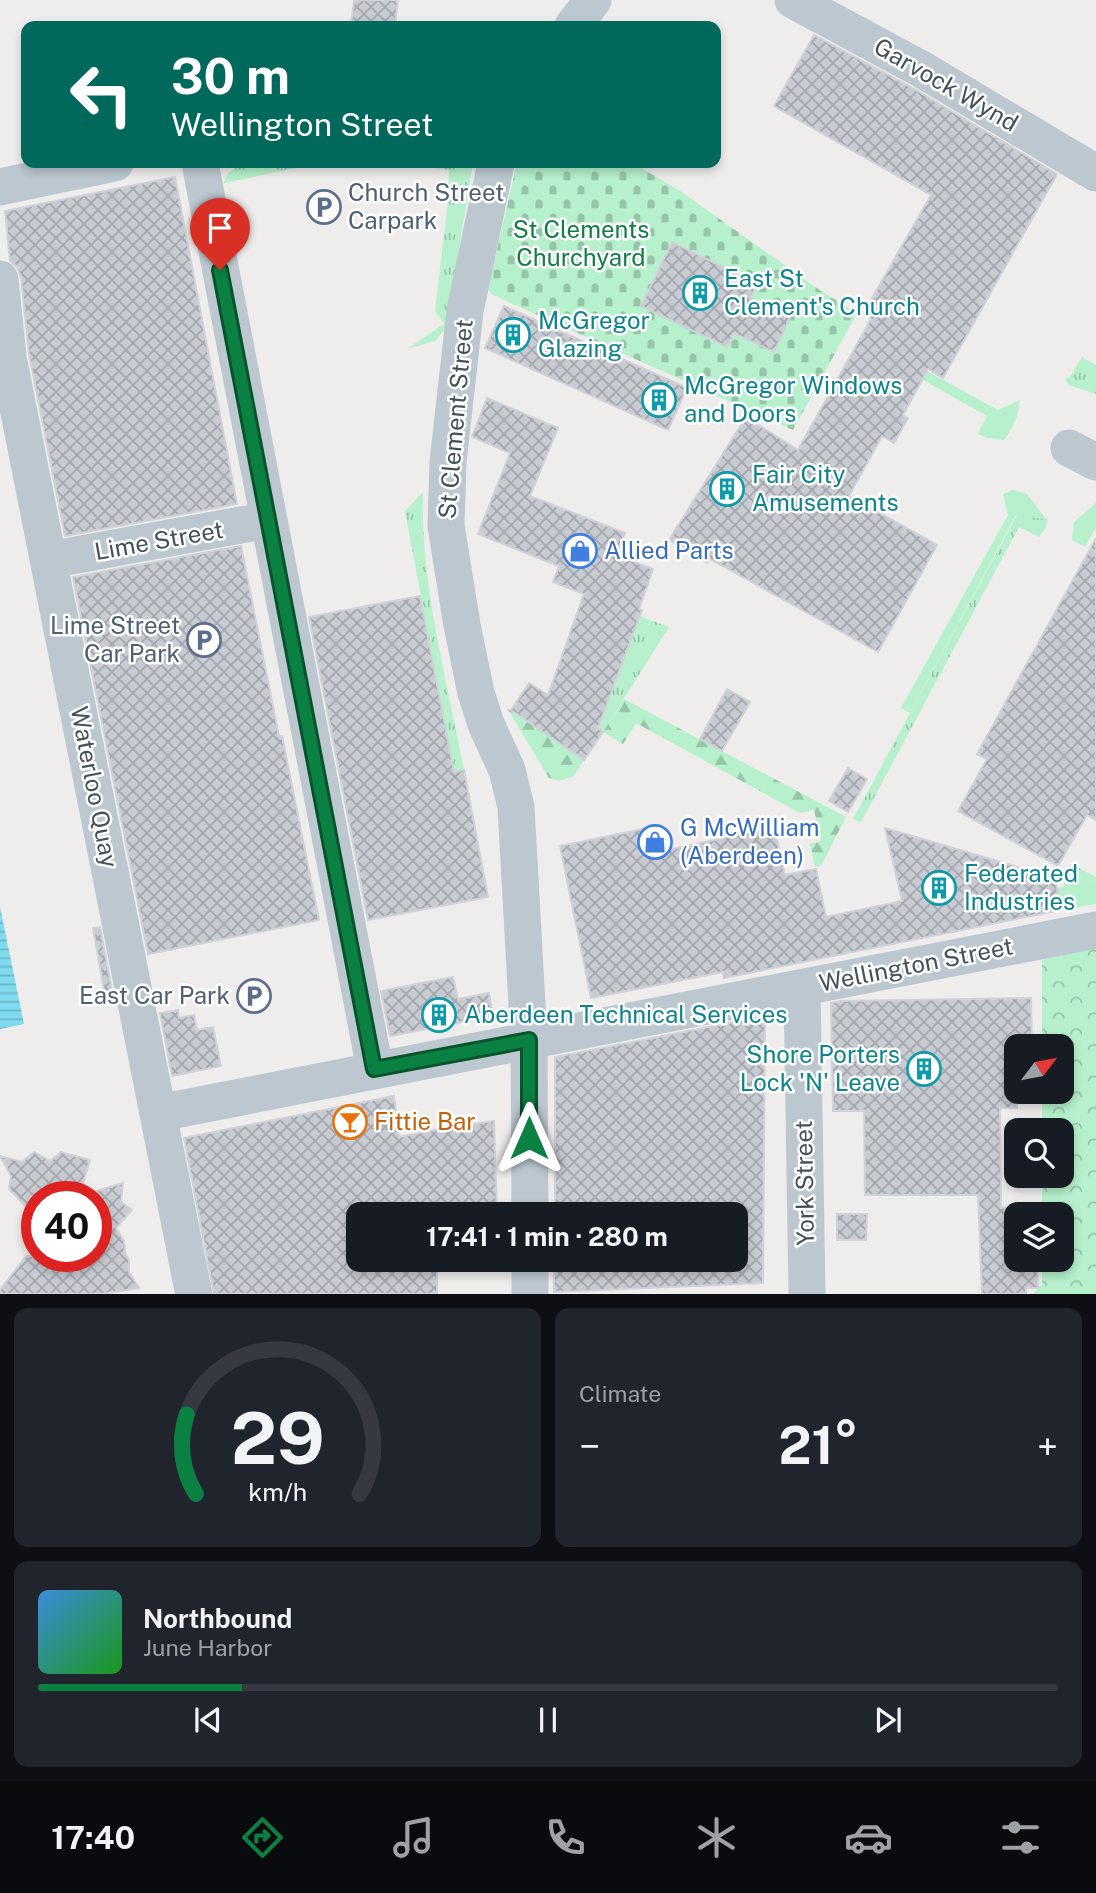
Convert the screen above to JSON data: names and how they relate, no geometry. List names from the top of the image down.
{
  "streets": {
    "street": [
      "Garvock Wynd",
      "St Clement Street",
      "Lime Street",
      "Waterloo Quay",
      "Wellington Street",
      "York Street"
    ]
  },
  "crossings": [
    ["St Clement Street", "Wellington Street"],
    ["Lime Street", "Waterloo Quay"],
    ["Waterloo Quay", "Wellington Street"],
    ["Wellington Street", "York Street"]
  ],
  "parks": ["St Clements Churchyard"],
  "places": {
    "parking": ["Church Street Carpark", "Lime Street Car Park", "East Car Park"],
    "building": [
      "East St Clement's Church",
      "McGregor Glazing",
      "McGregor Windows and Doors",
      "Fair City Amusements",
      "Federated Industries",
      "Aberdeen Technical Services",
      "Shore Porters Lock 'N' Leave"
    ],
    "shop": ["Allied Parts", "G McWilliam (Aberdeen)"],
    "bar": ["Fittie Bar"]
  },
  "north": "top right",
  "page": {
    "turn": ["30 m", "Wellington Street"],
    "limit": "40",
    "trip": "17:41 · 1 min · 280 m",
    "tile": "Climate",
    "heat": ["−", "21°", "+"],
    "song": ["Northbound", "June Harbor"],
    "tabs": "17:40",
    "gauge": ["29", "km/h"]
  }
}
